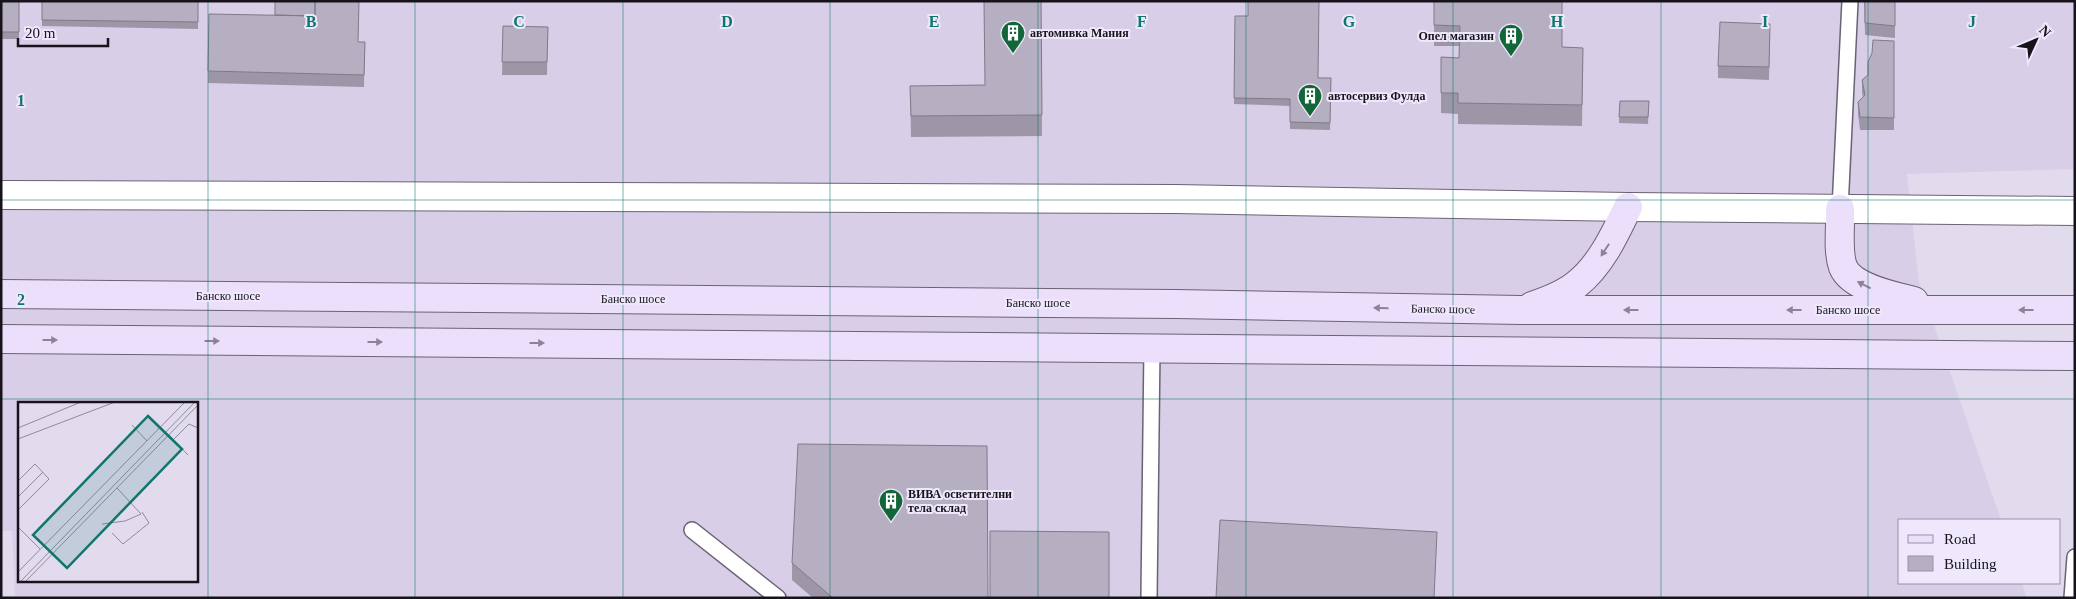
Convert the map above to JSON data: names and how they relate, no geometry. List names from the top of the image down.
{
  "streets": {
    "main road": ["Банско шосе"]
  },
  "places": {
    "building": [
      "автомивка Мания",
      "Опел магазин",
      "автосервиз Фулда",
      "ВИВА осветителни тела склад"
    ]
  },
  "legend": ["Road", "Building"],
  "scale_bar": "20 m",
  "north": "top right",
  "grid": {
    "columns": [
      "B",
      "C",
      "D",
      "E",
      "F",
      "G",
      "H",
      "I",
      "J"
    ],
    "rows": ["1", "2"]
  }
}
